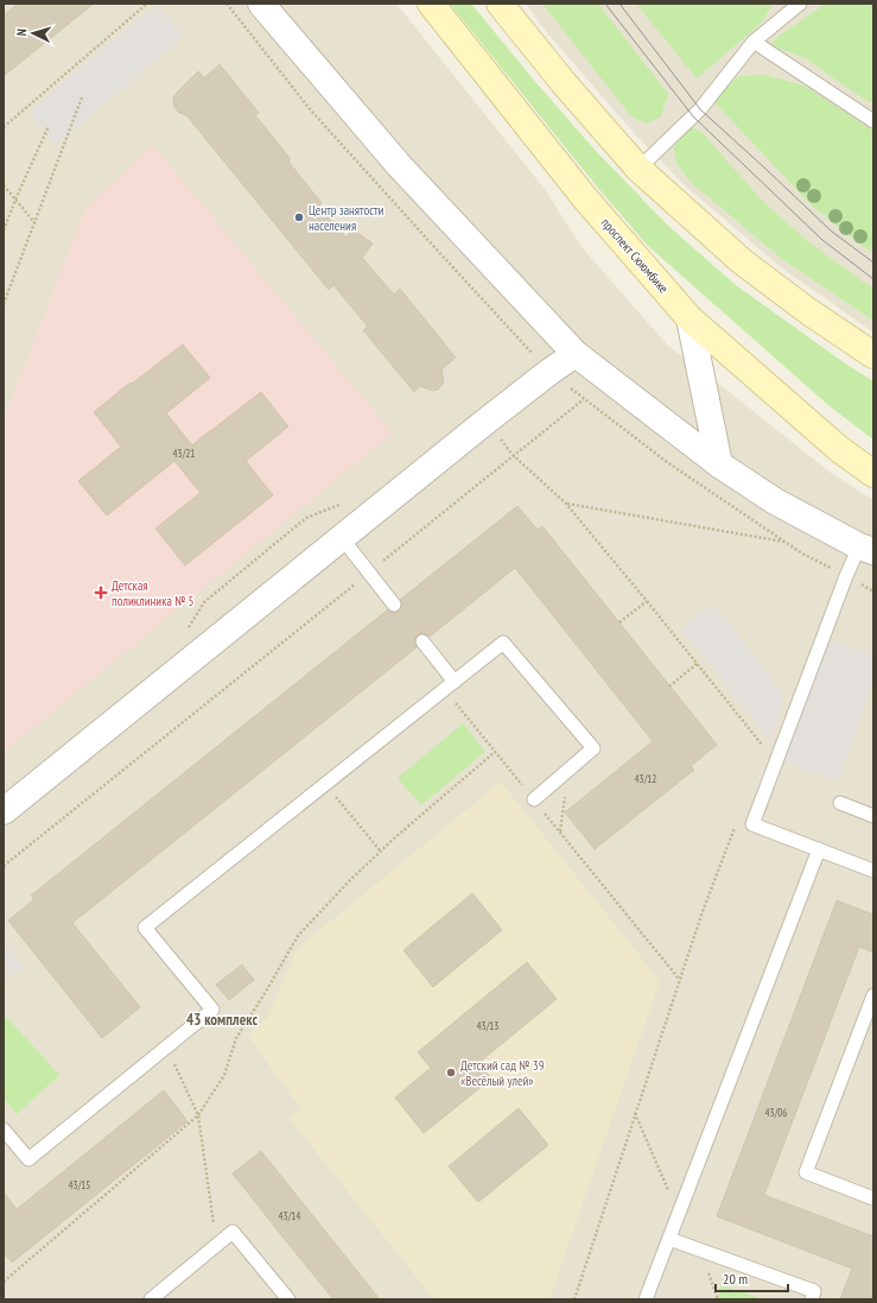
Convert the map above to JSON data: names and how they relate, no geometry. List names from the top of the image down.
{
  "streets": {
    "main road": ["проспект Сююмбике"]
  },
  "districts": ["43 комплекс"],
  "places": {
    "other": ["Центр занятости населения", "Детский сад № 39 «Весёлый улей»"],
    "health": ["Детская поликлиника № 5"]
  },
  "house_numbers": [
    "43/21",
    "43/12",
    "43/13",
    "43/06",
    "43/15",
    "43/14"
  ],
  "scale_bar": "20 m",
  "north": "left"
}
